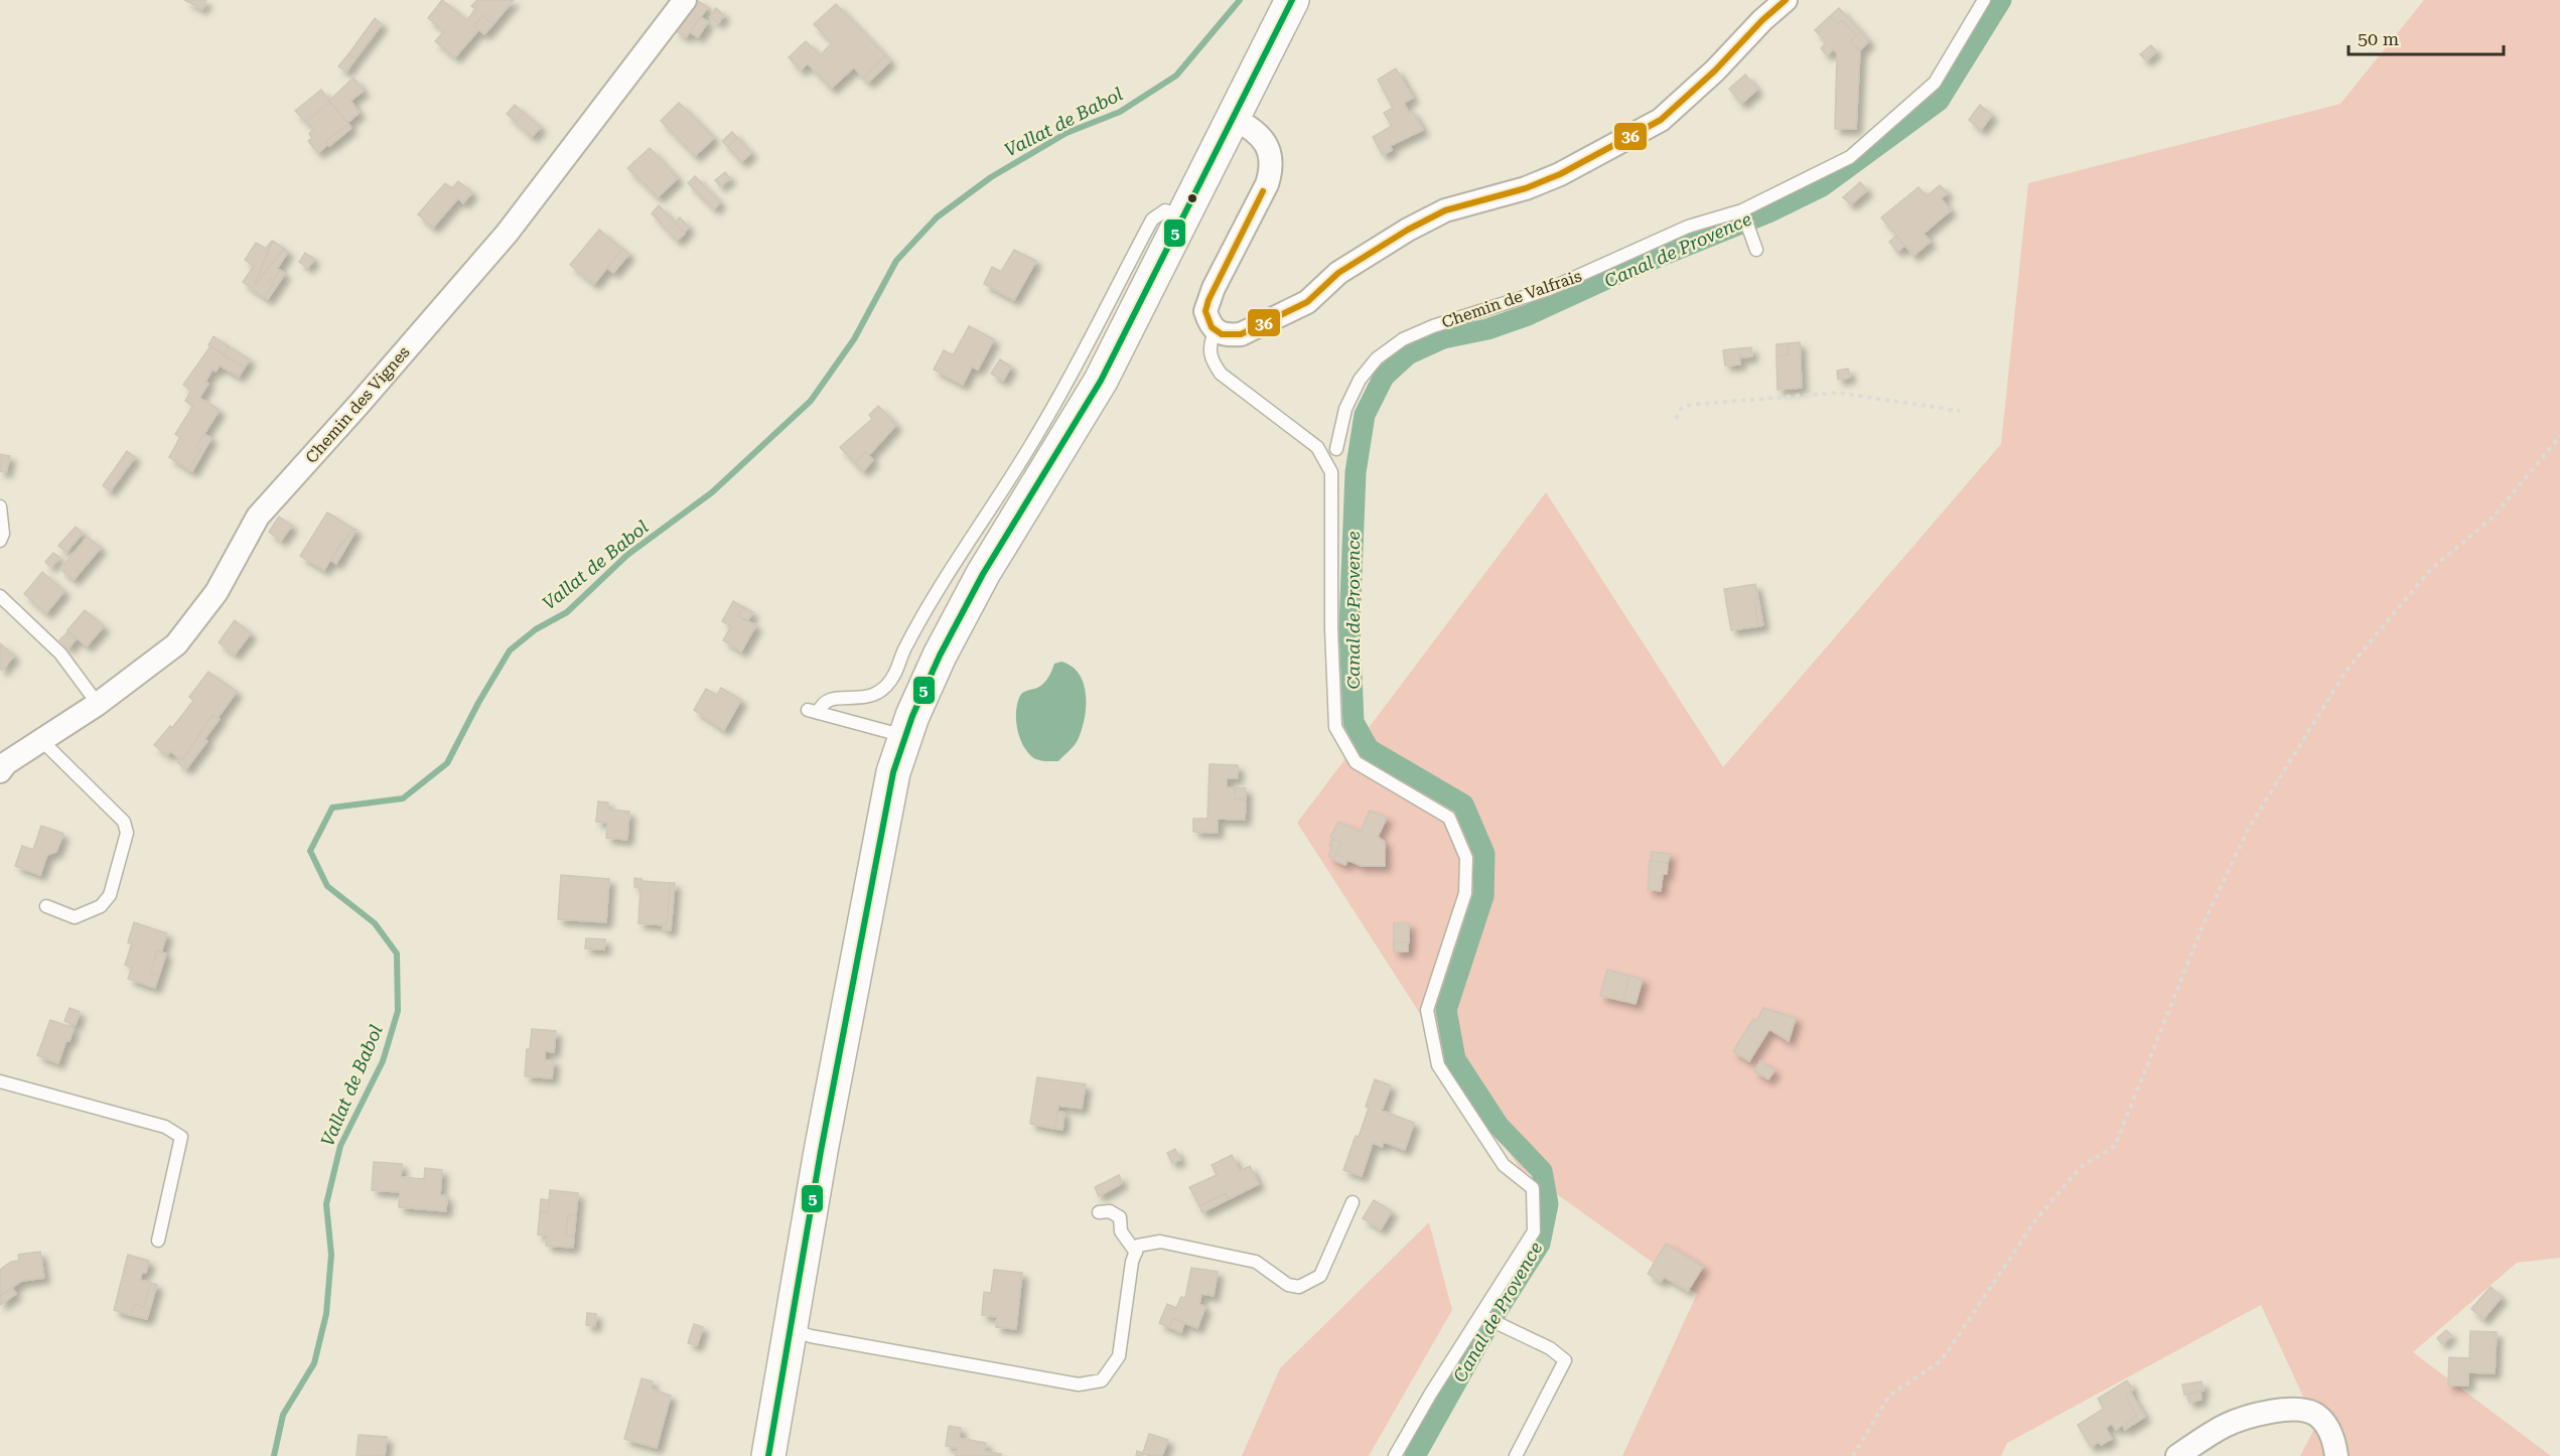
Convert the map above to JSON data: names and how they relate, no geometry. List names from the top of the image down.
{
  "streets": {
    "street": ["Chemin des Vignes"],
    "lane": ["Chemin de Valfrais"]
  },
  "water": ["Vallat de Babol", "Canal de Provence"],
  "lines": ["transit line 36", "transit line 5"],
  "scale_bar": "50 m"
}
